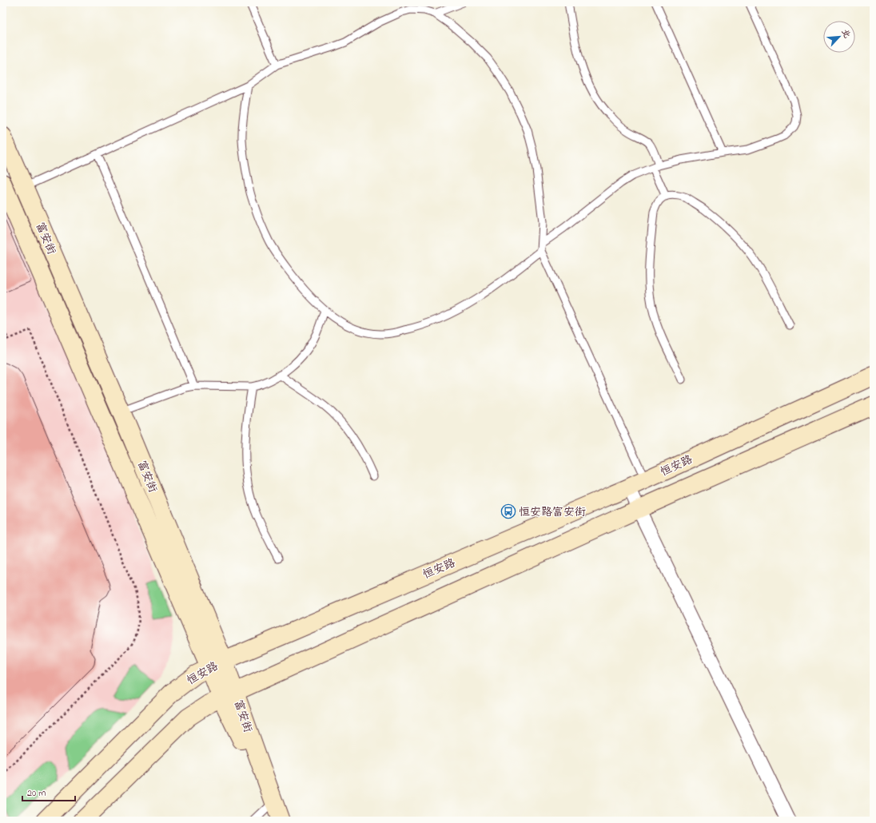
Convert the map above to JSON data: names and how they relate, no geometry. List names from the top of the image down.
{
  "streets": {
    "main road": ["富安街", "恒安路"]
  },
  "crossings": [
    ["富安街", "恒安路"]
  ],
  "places": {
    "bus stop": ["恒安路富安街"]
  },
  "scale_bar": "20 m",
  "north": "top right"
}
